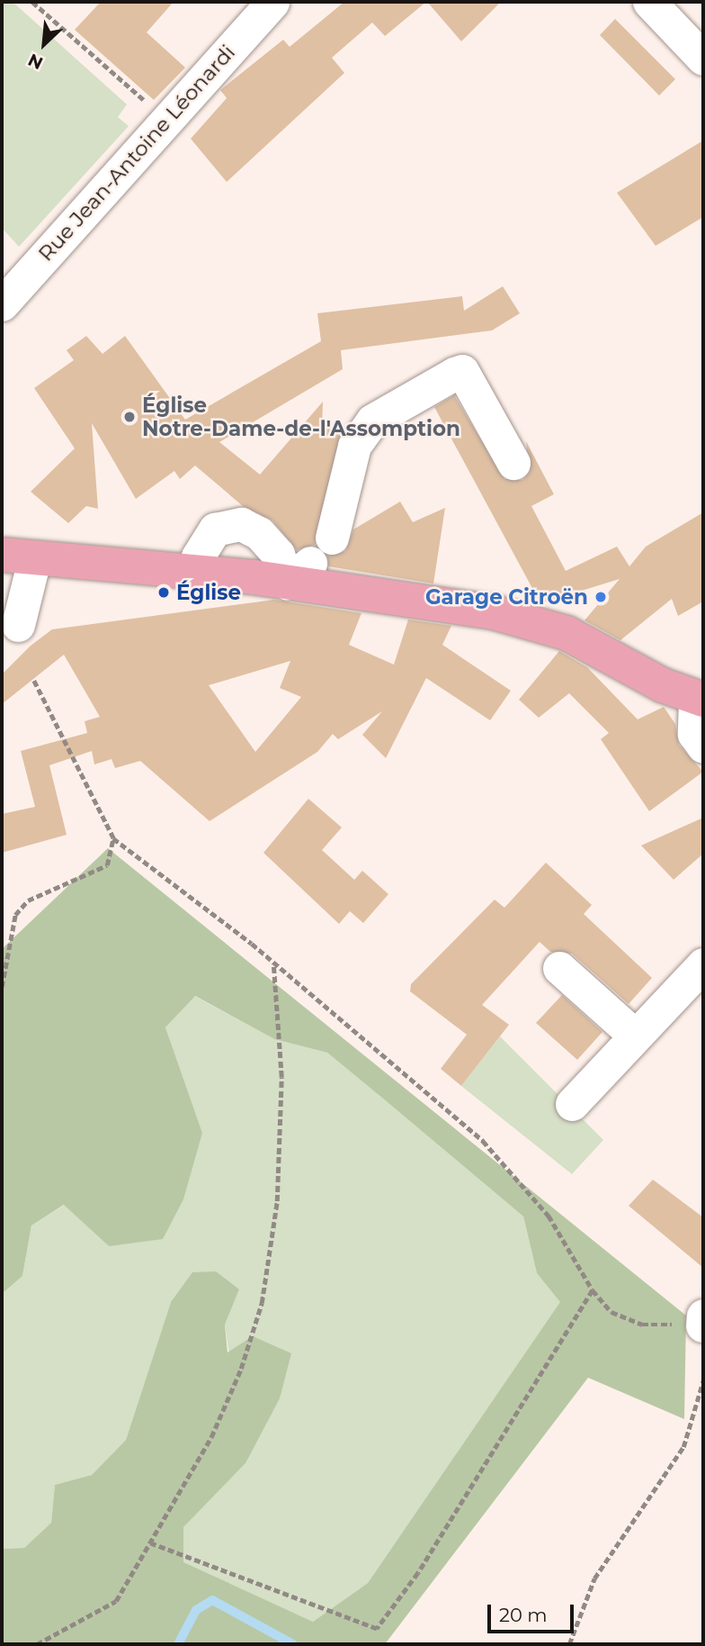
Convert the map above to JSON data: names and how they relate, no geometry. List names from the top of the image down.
{
  "streets": {
    "street": ["Rue Jean-Antoine Léonardi"]
  },
  "places": ["Église Notre-Dame-de-l'Assomption", "Église", "Garage Citroën"],
  "scale_bar": "20 m",
  "north": "bottom left"
}
